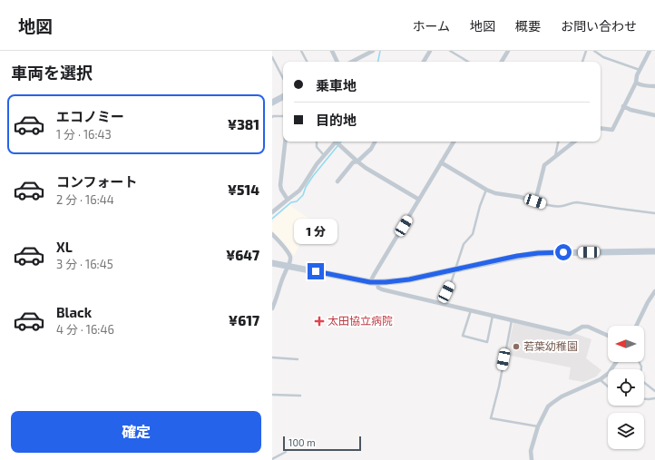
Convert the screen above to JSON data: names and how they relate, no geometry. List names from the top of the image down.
{
  "places": {
    "health": ["太田協立病院"],
    "other": ["若葉幼稚園"]
  },
  "scale_bar": "100 m",
  "north": "left",
  "page": {
    "header": "地図",
    "nav": [
      "ホーム",
      "地図",
      "概要",
      "お問い合わせ"
    ],
    "heading": "車両を選択",
    "banner": ["乗車地", "目的地"],
    "list": [
      {
        "name": "エコノミー",
        "note": "1 分 · 16:43",
        "value": "¥381"
      },
      {
        "name": "コンフォート",
        "note": "2 分 · 16:44",
        "value": "¥514"
      },
      {
        "name": "XL",
        "note": "3 分 · 16:45",
        "value": "¥647"
      },
      {
        "name": "Black",
        "note": "4 分 · 16:46",
        "value": "¥617"
      }
    ],
    "bubble": "1 分",
    "buttons": "確定",
    "scale": "100 m"
  }
}
